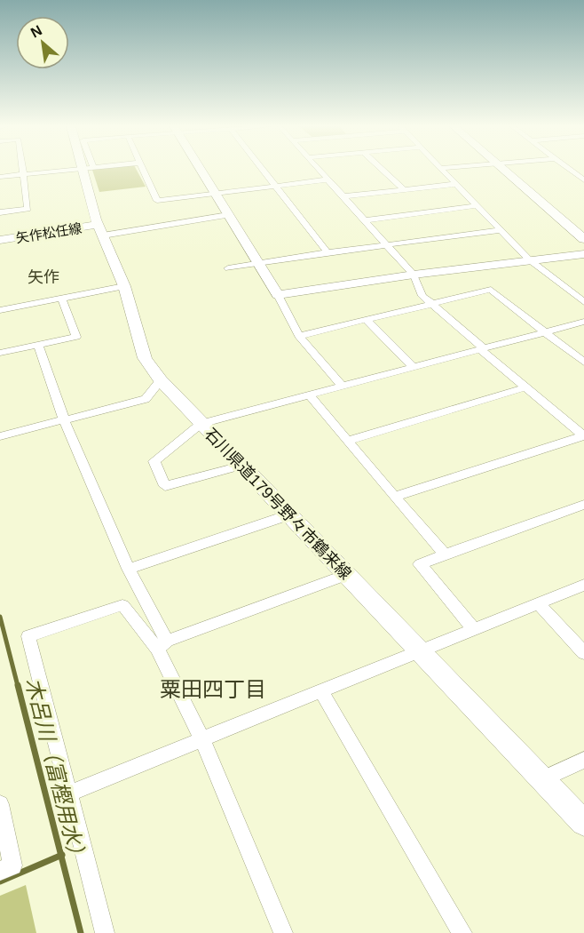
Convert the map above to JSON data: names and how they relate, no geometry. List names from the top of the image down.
{
  "streets": {
    "street": ["矢作松任線", "石川県道179号野々市鶴来線"]
  },
  "crossings": [
    ["矢作松任線", "石川県道179号野々市鶴来線"]
  ],
  "districts": ["矢作", "粟田四丁目"],
  "water": ["木呂川（富樫用水）"],
  "north": "top left"
}
